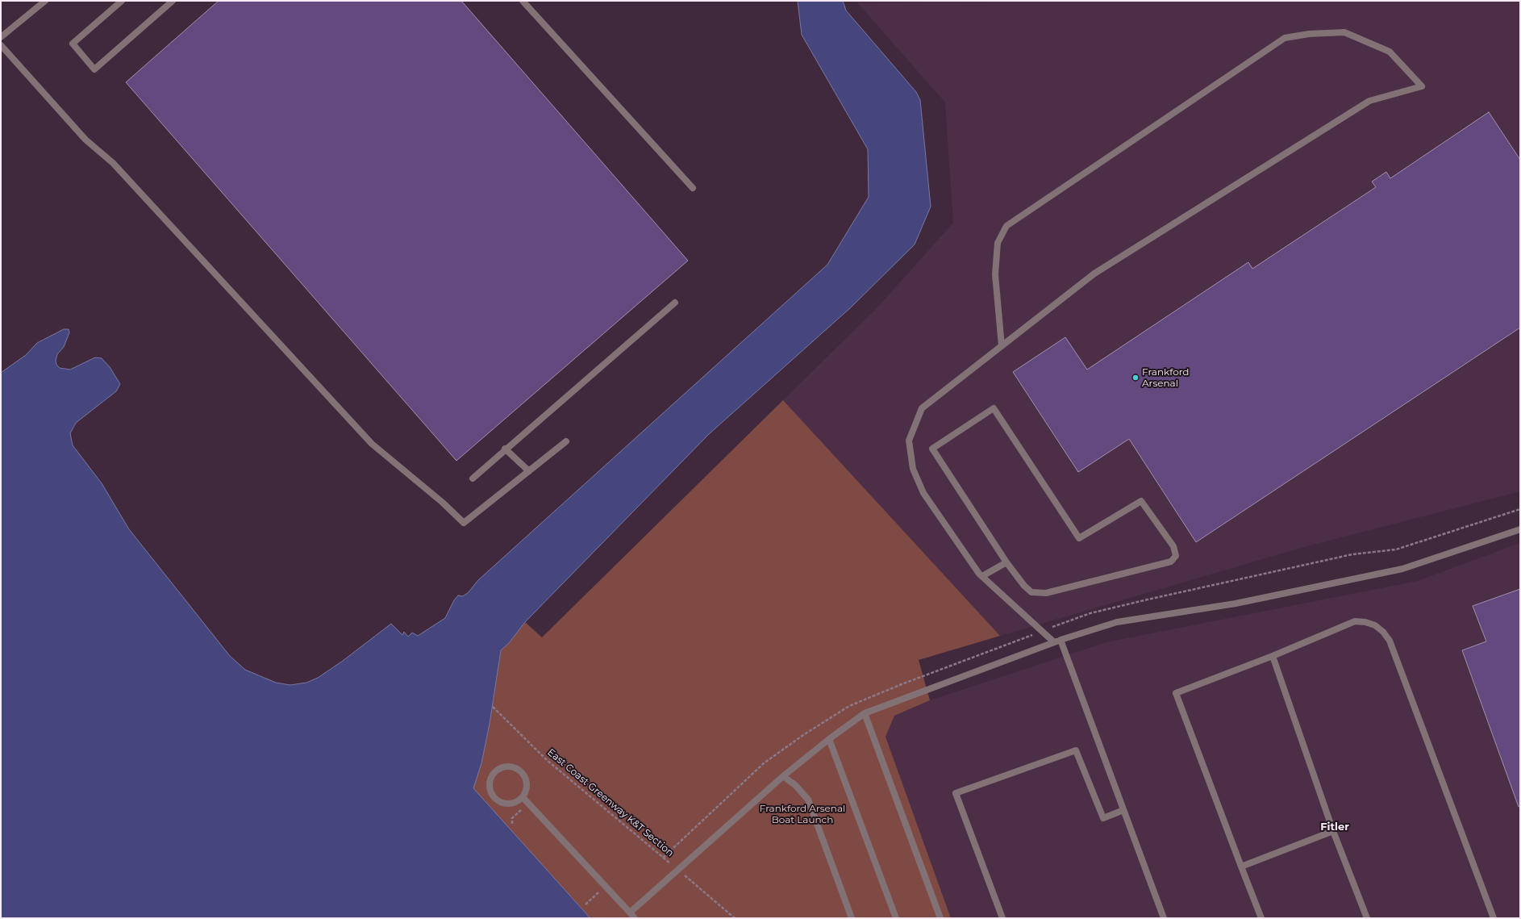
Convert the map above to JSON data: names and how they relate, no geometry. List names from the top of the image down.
{
  "streets": {
    "path": ["East Coast Greenway K&T Section"]
  },
  "districts": ["Fitler"],
  "parks": ["Frankford Arsenal Boat Launch"],
  "places": ["Frankford Arsenal"]
}
